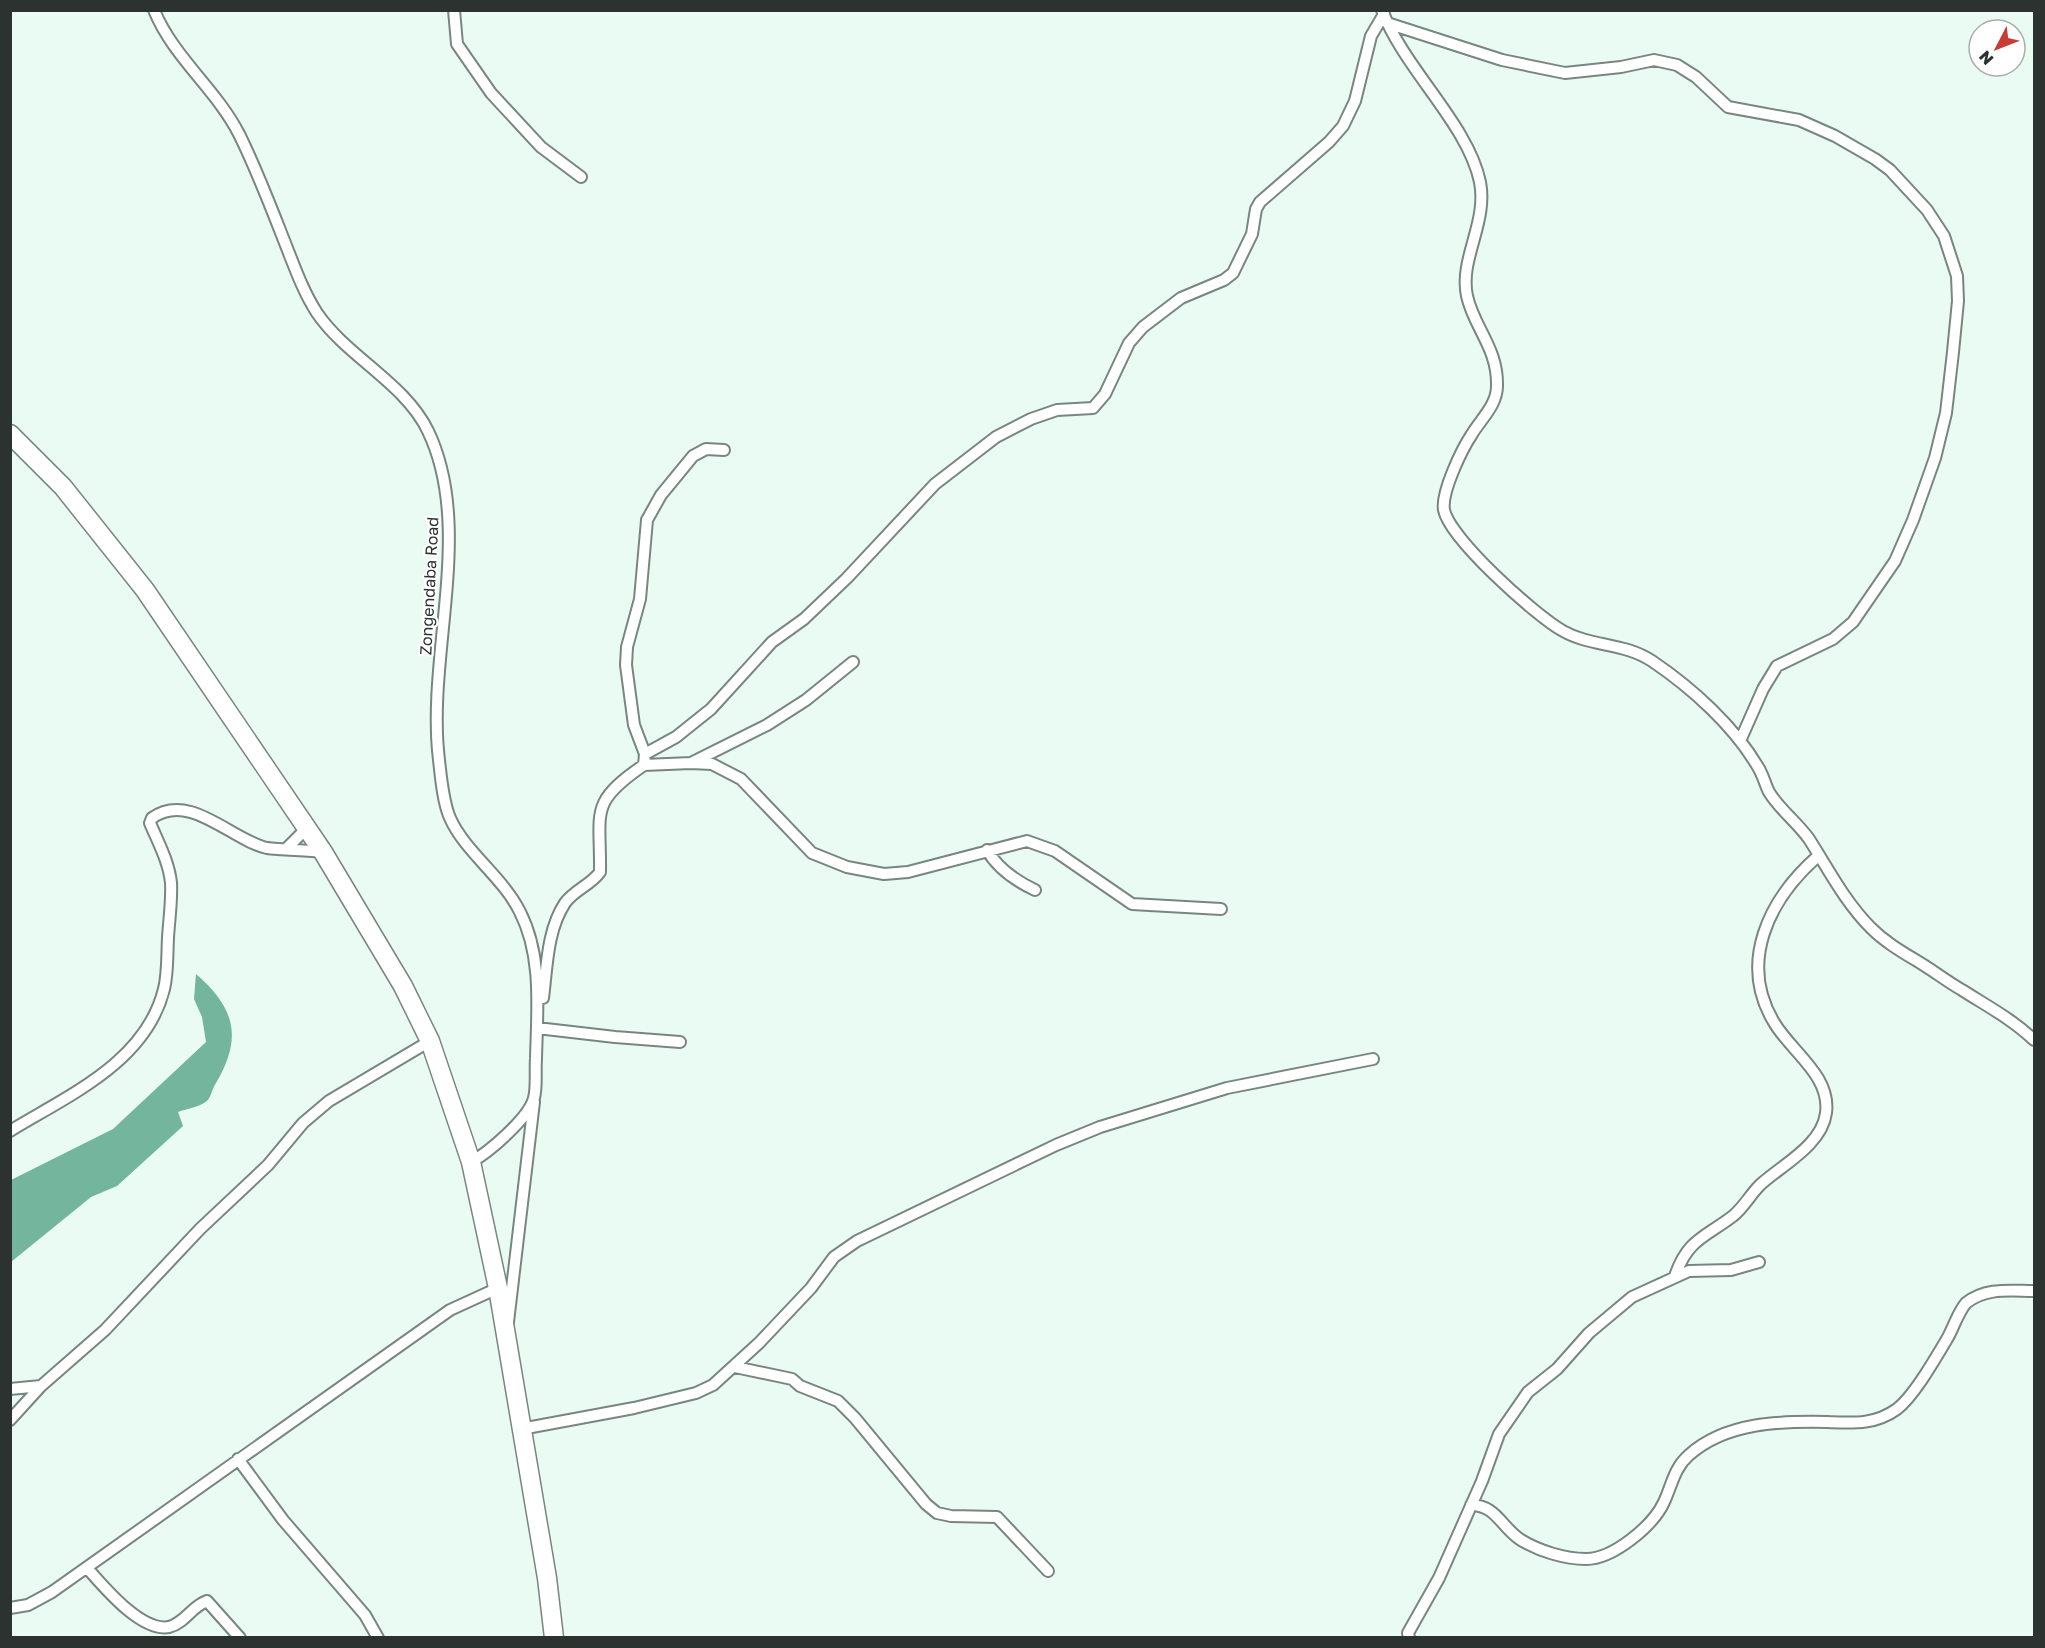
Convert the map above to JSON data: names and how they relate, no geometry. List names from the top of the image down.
{
  "streets": {
    "street": ["Zongendaba Road"]
  },
  "north": "bottom left"
}
